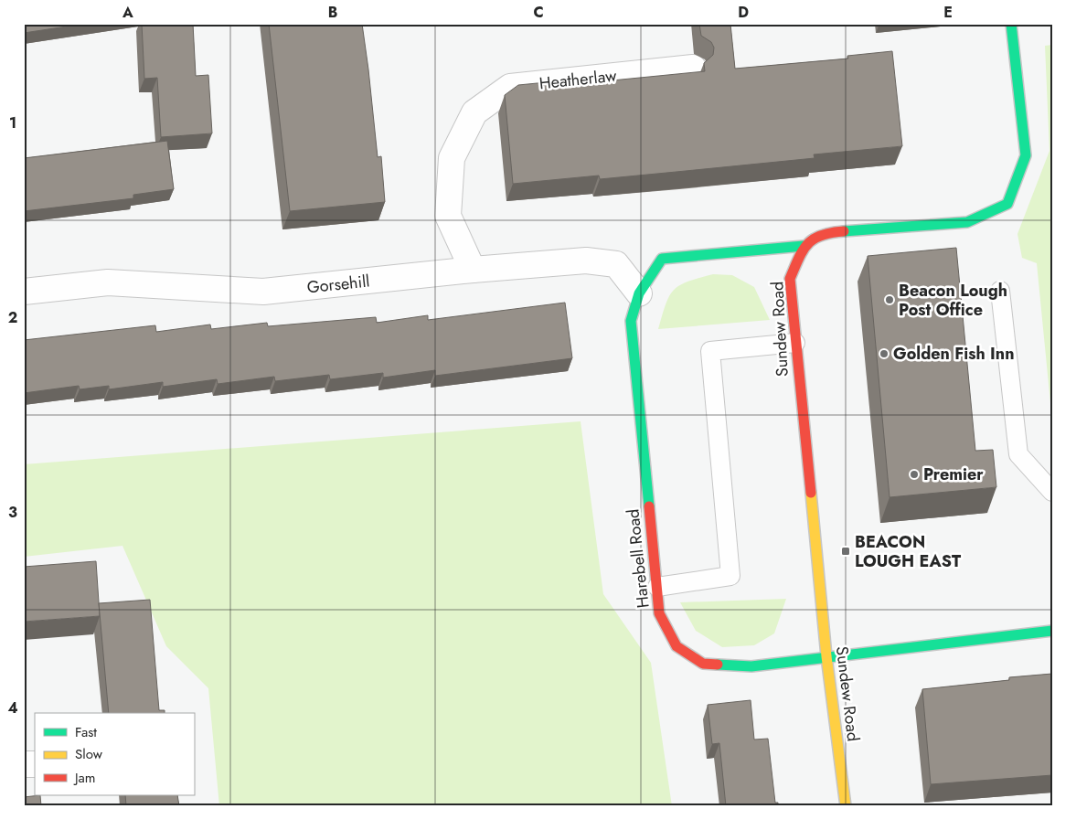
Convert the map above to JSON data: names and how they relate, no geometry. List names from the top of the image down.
{
  "streets": {
    "street": [
      "Heatherlaw",
      "Gorsehill",
      "Sundew Road",
      "Harebell Road"
    ]
  },
  "crossings": [
    ["Heatherlaw", "Gorsehill"],
    ["Gorsehill", "Harebell Road"],
    ["Sundew Road", "Harebell Road"]
  ],
  "places": {
    "other": ["Beacon Lough Post Office", "Golden Fish Inn", "Premier"],
    "transit": ["BEACON LOUGH EAST"]
  },
  "legend": ["Fast", "Slow", "Jam"],
  "grid": {
    "columns": [
      "A",
      "B",
      "C",
      "D",
      "E"
    ],
    "rows": [
      "1",
      "2",
      "3",
      "4"
    ]
  }
}
